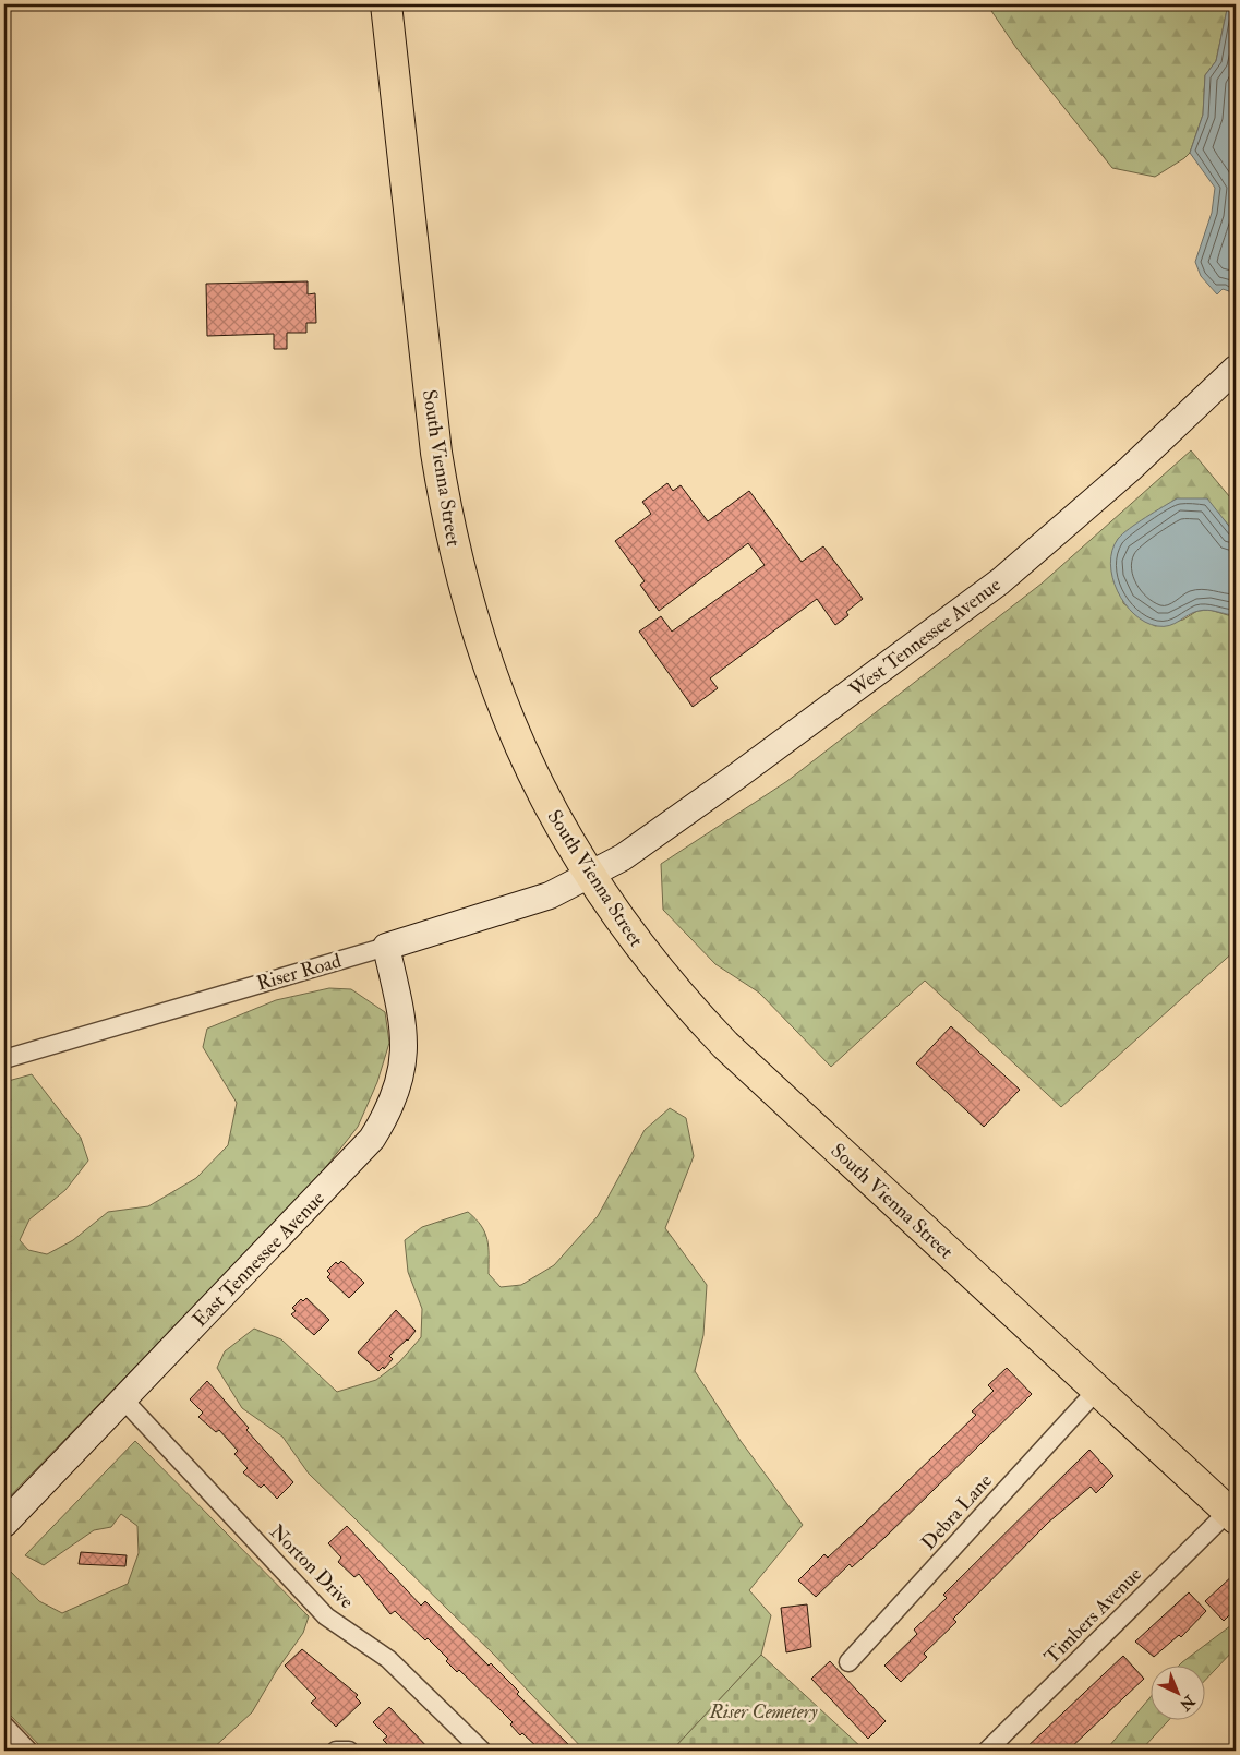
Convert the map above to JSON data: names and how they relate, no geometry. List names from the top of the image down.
{
  "streets": {
    "highway": ["South Vienna Street"],
    "main road": ["West Tennessee Avenue", "Riser Road", "East Tennessee Avenue"],
    "street": ["Debra Lane", "Norton Drive", "Timbers Avenue"]
  },
  "crossings": [
    ["South Vienna Street", "West Tennessee Avenue"],
    ["South Vienna Street", "Riser Road"],
    ["South Vienna Street", "Debra Lane"],
    ["South Vienna Street", "Timbers Avenue"],
    ["West Tennessee Avenue", "Riser Road"],
    ["Riser Road", "East Tennessee Avenue"],
    ["East Tennessee Avenue", "Norton Drive"]
  ],
  "parks": ["Riser Cemetery"],
  "north": "bottom right"
}
